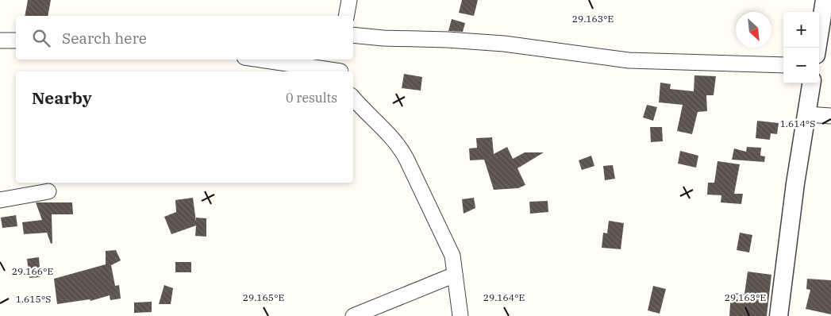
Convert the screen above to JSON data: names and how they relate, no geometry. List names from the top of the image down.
{
  "north": "bottom right",
  "page": {
    "map_buttons": ["+", "−"],
    "search": "Search here",
    "heading": ["Nearby", "0 results"]
  },
  "coordinates": [
    "29.163°E",
    "1.614°S",
    "29.166°E",
    "29.165°E",
    "29.164°E",
    "1.615°S"
  ]
}
